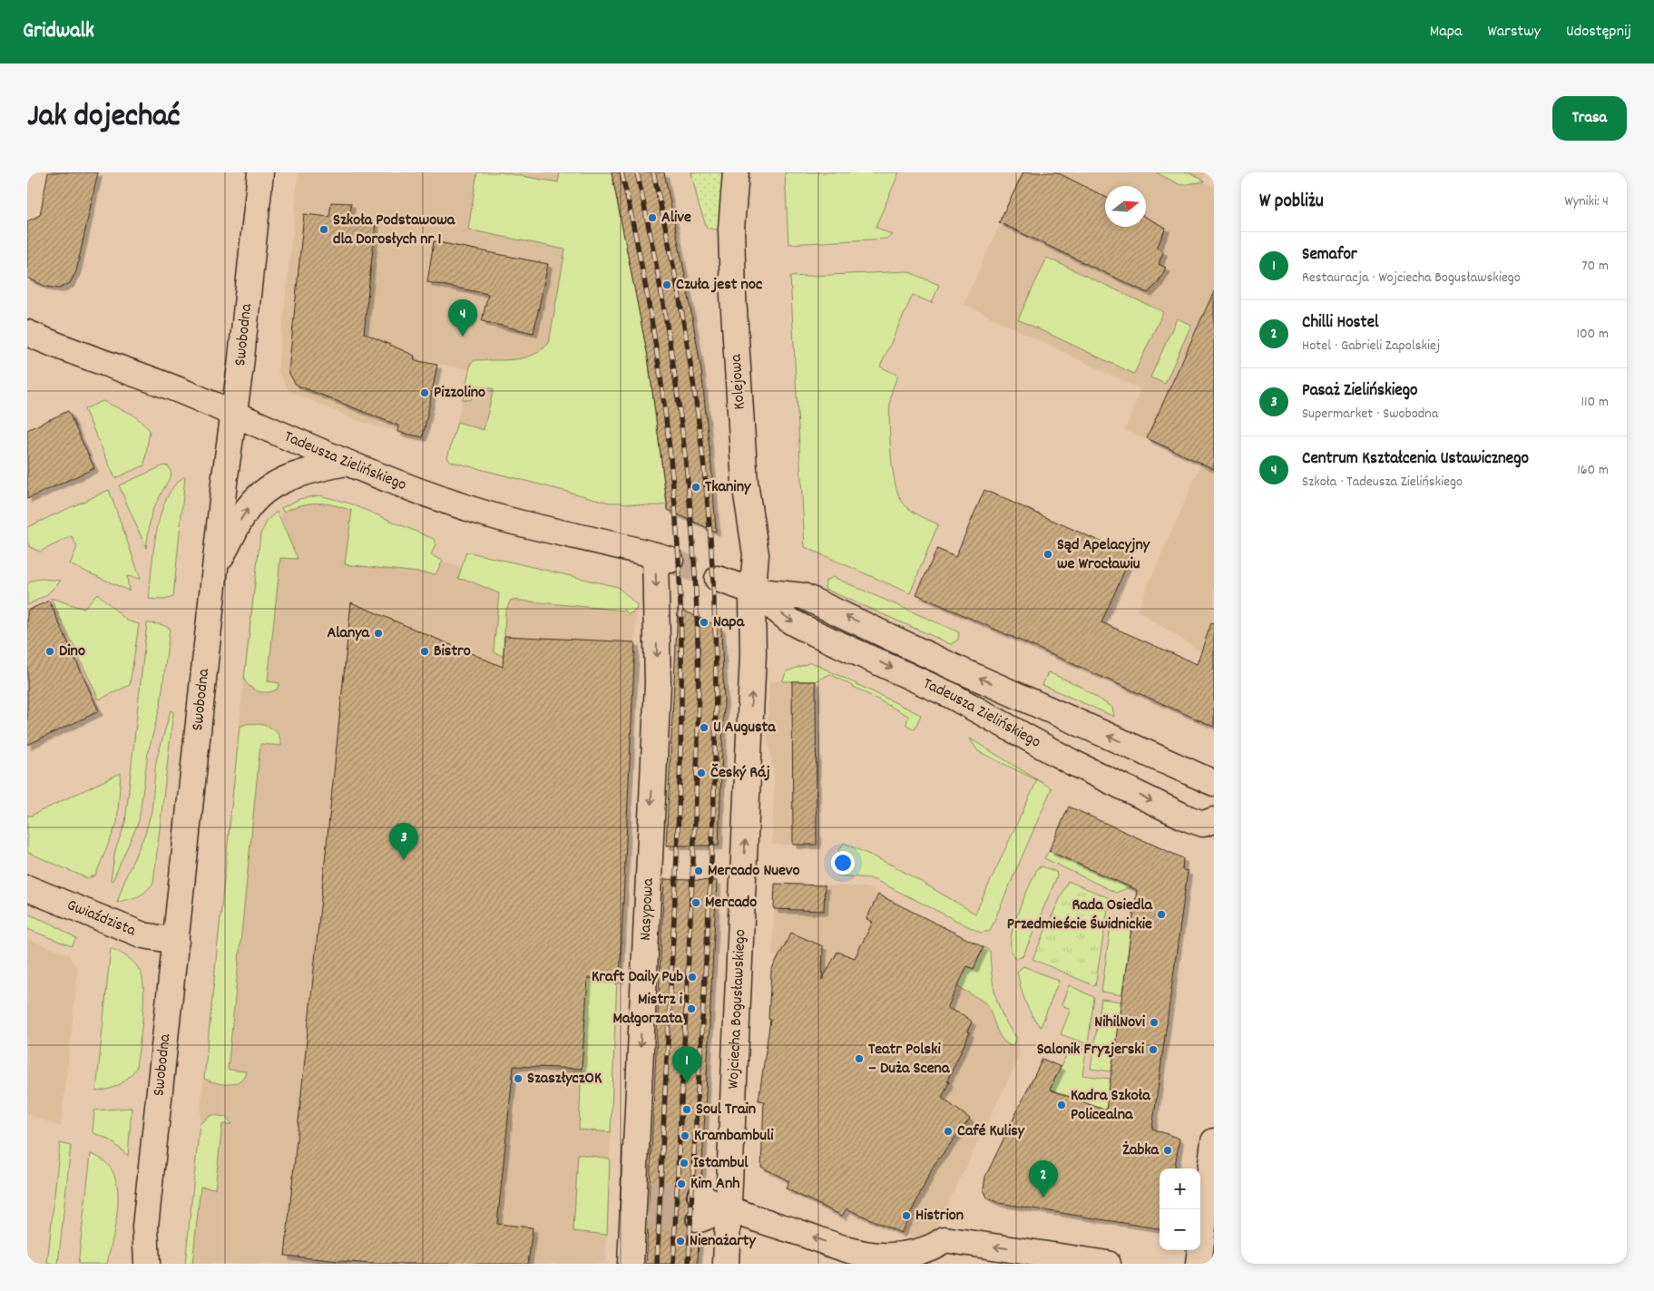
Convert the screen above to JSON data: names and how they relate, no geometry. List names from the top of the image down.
{
  "streets": {
    "street": [
      "Swobodna",
      "Kolejowa",
      "Tadeusza Zielińskiego",
      "Nasypowa",
      "Gwiaździsta",
      "Wojciecha Bogusławskiego"
    ]
  },
  "crossings": [
    ["Swobodna", "Tadeusza Zielińskiego"],
    ["Swobodna", "Gwiaździsta"],
    ["Kolejowa", "Tadeusza Zielińskiego"],
    ["Kolejowa", "Wojciecha Bogusławskiego"],
    ["Tadeusza Zielińskiego", "Nasypowa"],
    ["Tadeusza Zielińskiego", "Wojciecha Bogusławskiego"]
  ],
  "one_way": ["Nasypowa", "Wojciecha Bogusławskiego"],
  "places": [
    "Alive",
    "Szkoła Podstawowa dla Dorosłych nr 1",
    "Czuła jest noc",
    "Pizzolino",
    "Tkaniny",
    "Sąd Apelacyjny we Wrocławiu",
    "Napa",
    "Alanya",
    "Dino",
    "Bistro",
    "U Augusta",
    "Český Ráj",
    "Mercado Nuevo",
    "Mercado",
    "Rada Osiedla Przedmieście Świdnickie",
    "Kraft Daily Pub",
    "Mistrz i Małgorzata",
    "NihilNovi",
    "Salonik Fryzjerski",
    "Teatr Polski – Duża Scena",
    "SzaszłyczOK",
    "Kadra Szkoła Policealna",
    "Soul Train",
    "Café Kulisy",
    "Krambambuli",
    "Żabka",
    "Istambul",
    "Kim Anh",
    "Histrion",
    "Nienażarty"
  ],
  "north": "right",
  "page": {
    "header": "Gridwalk",
    "nav": ["Mapa", "Warstwy", "Udostępnij"],
    "title": "Jak dojechać",
    "buttons": "Trasa",
    "heading": ["W pobliżu", "Wyniki: 4"],
    "list": [
      {
        "mark": "1",
        "name": "Semafor",
        "note": "Restauracja · Wojciecha Bogusławskiego",
        "value": "70 m"
      },
      {
        "mark": "2",
        "name": "Chilli Hostel",
        "note": "Hotel · Gabrieli Zapolskiej",
        "value": "100 m"
      },
      {
        "mark": "3",
        "name": "Pasaż Zielińskiego",
        "note": "Supermarket · Swobodna",
        "value": "110 m"
      },
      {
        "mark": "4",
        "name": "Centrum Kształcenia Ustawicznego",
        "note": "Szkoła · Tadeusza Zielińskiego",
        "value": "160 m"
      }
    ],
    "pins": [
      "4",
      "3",
      "1",
      "2"
    ],
    "map_buttons": ["+", "−"]
  }
}
